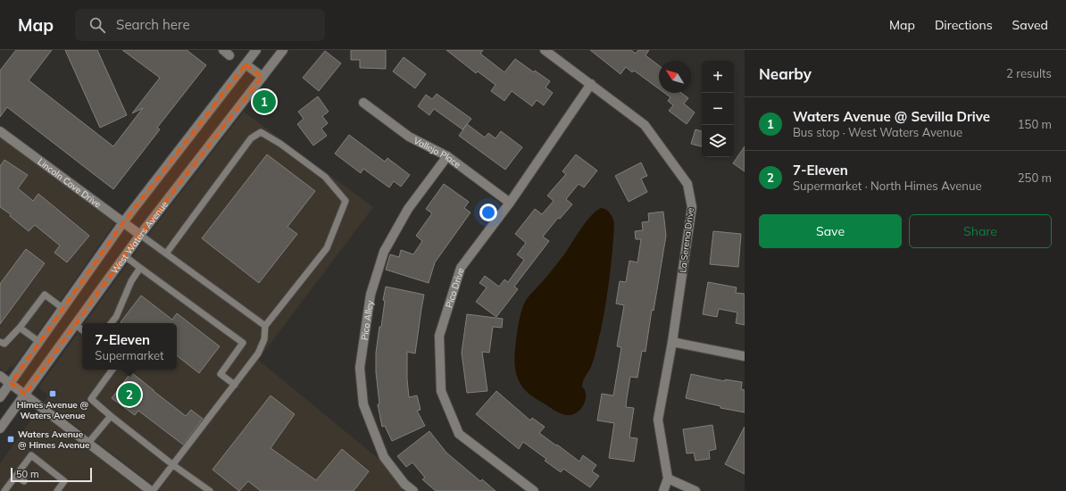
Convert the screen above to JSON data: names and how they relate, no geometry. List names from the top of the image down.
{
  "streets": {
    "street": [
      "Vallejo Place",
      "Lincoln Cove Drive",
      "West Waters Avenue",
      "La Serena Drive",
      "Pico Drive",
      "Pico Alley"
    ]
  },
  "crossings": [
    ["Vallejo Place", "Pico Drive"],
    ["Vallejo Place", "Pico Alley"],
    ["Lincoln Cove Drive", "West Waters Avenue"],
    ["La Serena Drive", "Pico Drive"]
  ],
  "places": {
    "transit": ["Himes Avenue @ Waters Avenue", "Waters Avenue @ Himes Avenue"]
  },
  "scale_bar": "50 m",
  "north": "top left",
  "page": {
    "header": "Map",
    "search": "Search here",
    "nav": ["Map", "Directions", "Saved"],
    "heading": ["Nearby", "2 results"],
    "map_buttons": ["+", "−"],
    "pins": ["1", "2"],
    "list": [
      {
        "mark": "1",
        "name": "Waters Avenue @ Sevilla Drive",
        "note": "Bus stop · West Waters Avenue",
        "value": "150 m"
      },
      {
        "mark": "2",
        "name": "7-Eleven",
        "note": "Supermarket · North Himes Avenue",
        "value": "250 m"
      }
    ],
    "buttons": ["Save", "Share"],
    "popup": ["7-Eleven", "Supermarket"],
    "scale": "50 m"
  }
}
